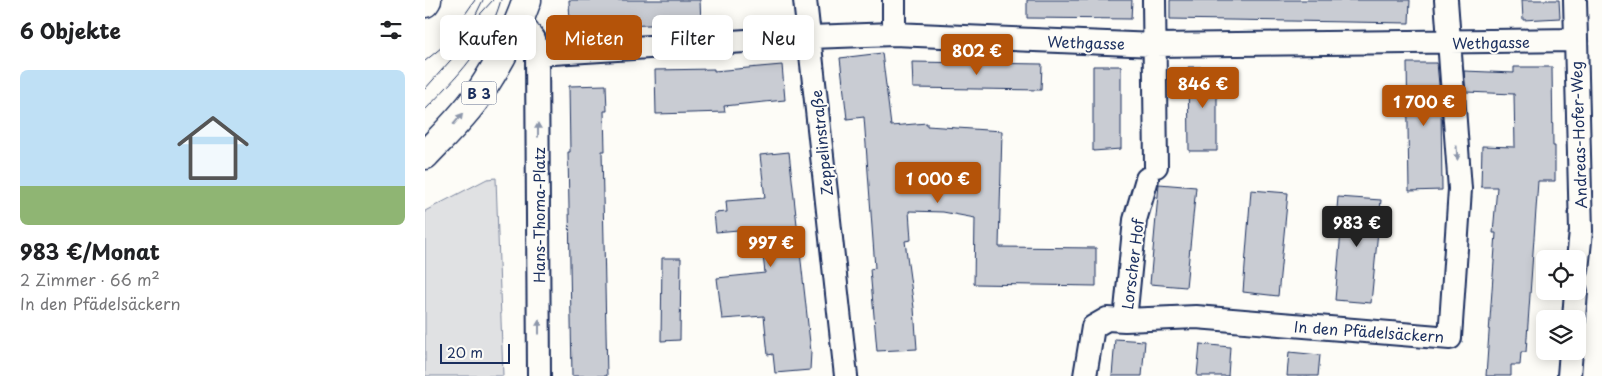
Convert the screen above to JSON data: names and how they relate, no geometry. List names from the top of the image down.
{
  "streets": {
    "main road": ["B 3"],
    "street": [
      "Wethgasse",
      "Andreas-Hofer-Weg",
      "Zeppelinstraße",
      "Hans-Thoma-Platz",
      "Lorscher Hof",
      "In den Pfädelsäckern"
    ]
  },
  "crossings": [
    ["Wethgasse", "Andreas-Hofer-Weg"],
    ["Wethgasse", "Hans-Thoma-Platz"],
    ["Wethgasse", "Lorscher Hof"],
    ["Wethgasse", "In den Pfädelsäckern"],
    ["Lorscher Hof", "In den Pfädelsäckern"]
  ],
  "one_way": ["Hans-Thoma-Platz"],
  "scale_bar": "20 m",
  "page": {
    "heading": "6 Objekte",
    "chip": [
      "Kaufen",
      "Mieten",
      "Filter",
      "Neu"
    ],
    "price": [
      "802 €",
      "846 €",
      "1 700 €",
      "1 000 €",
      "983 €",
      "997 €"
    ],
    "list": [
      {
        "name": "983 €/Monat",
        "note": "2 Zimmer · 66 m² · In den Pfädelsäckern"
      }
    ],
    "scale": "20 m"
  }
}
